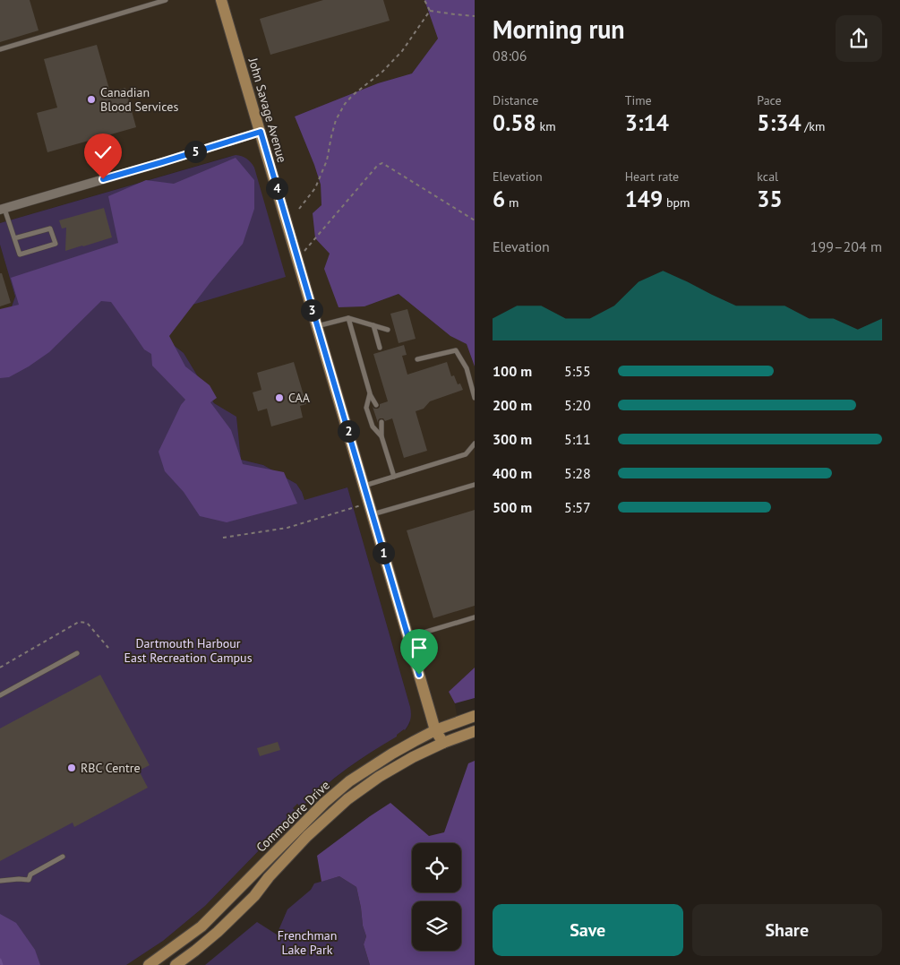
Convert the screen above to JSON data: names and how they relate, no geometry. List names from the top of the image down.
{
  "streets": {
    "main road": ["John Savage Avenue", "Commodore Drive"]
  },
  "crossings": [
    ["John Savage Avenue", "Commodore Drive"]
  ],
  "parks": ["Dartmouth Harbour East Recreation Campus", "Frenchman Lake Park"],
  "places": ["Canadian Blood Services", "CAA", "RBC Centre"],
  "page": {
    "heading": ["Morning run", "08:06"],
    "stats": [
      ["Distance", "0.58 km"],
      ["Time", "3:14"],
      ["Pace", "5:34 /km"],
      ["Elevation", "6 m"],
      ["Heart rate", "149 bpm"],
      ["kcal", "35"]
    ],
    "pins": [
      "5",
      "4",
      "3",
      "2",
      "1"
    ],
    "chart": ["Elevation", "199–204 m"],
    "list": [
      {
        "name": "100 m",
        "note": "5:55"
      },
      {
        "name": "200 m",
        "note": "5:20"
      },
      {
        "name": "300 m",
        "note": "5:11"
      },
      {
        "name": "400 m",
        "note": "5:28"
      },
      {
        "name": "500 m",
        "note": "5:57"
      }
    ],
    "buttons": ["Save", "Share"]
  }
}
